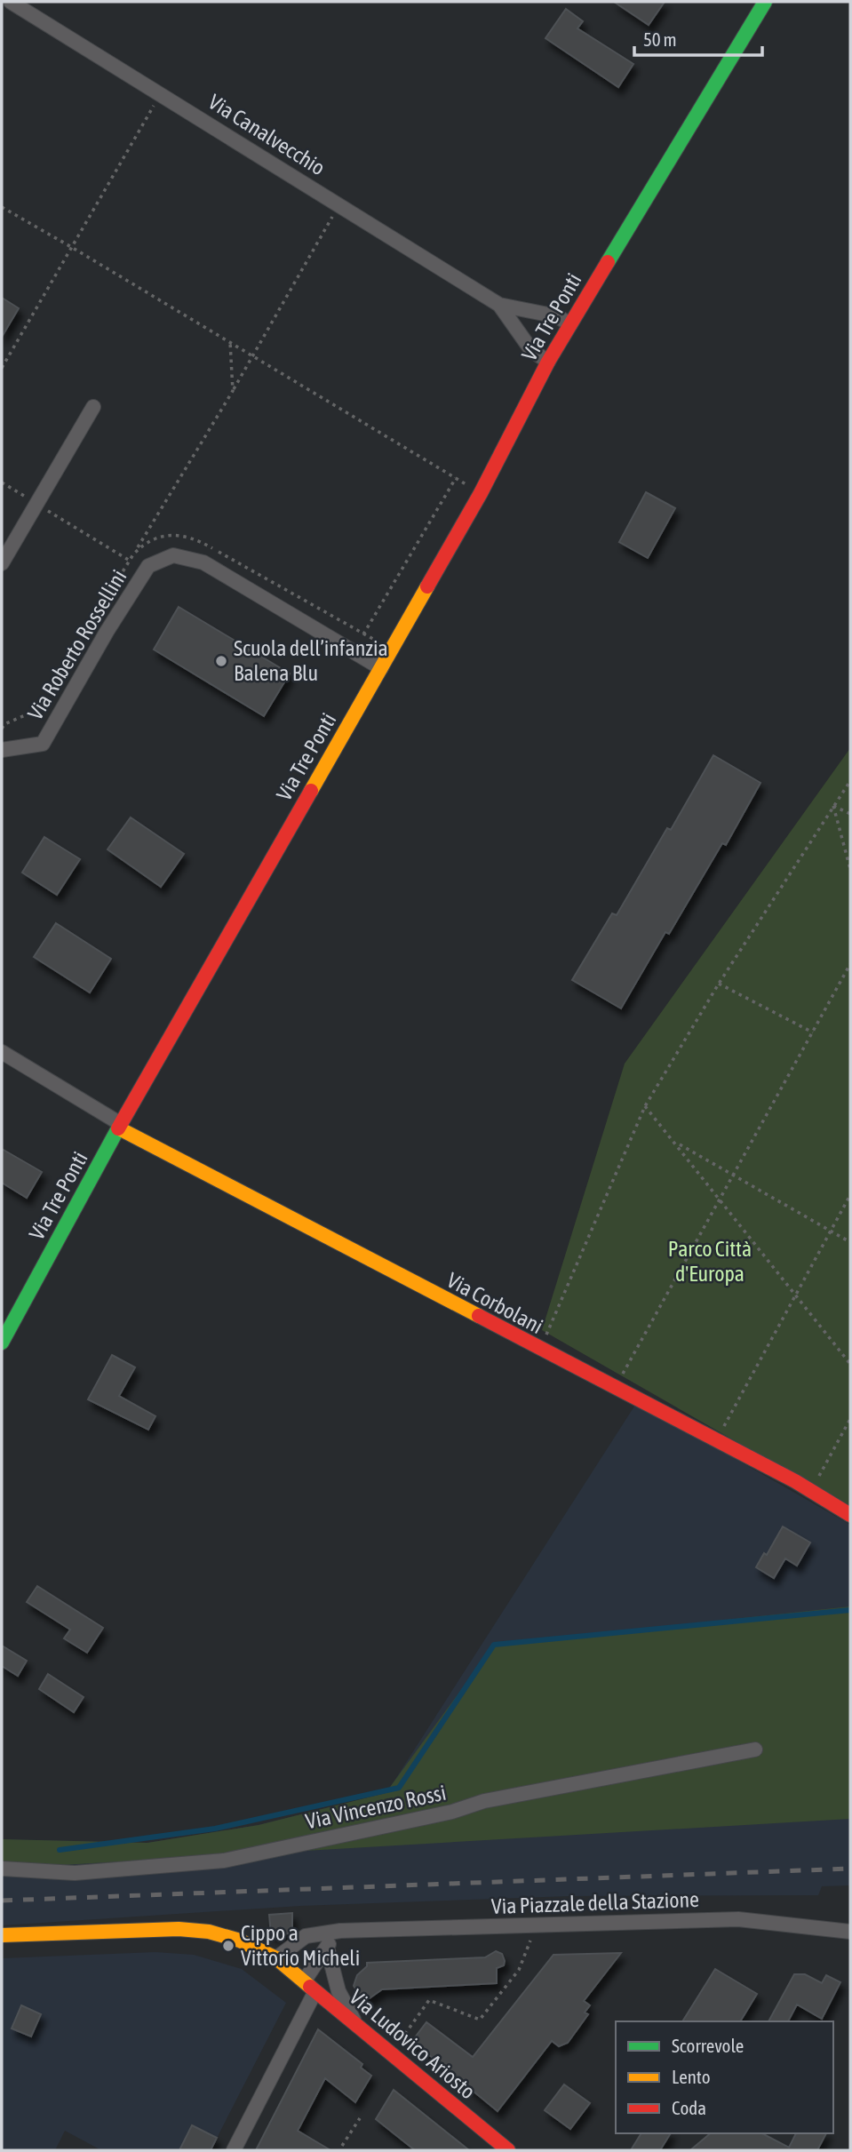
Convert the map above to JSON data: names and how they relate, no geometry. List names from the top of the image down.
{
  "streets": {
    "street": [
      "Via Canalvecchio",
      "Via Tre Ponti",
      "Via Roberto Rossellini",
      "Via Corbolani",
      "Via Vincenzo Rossi",
      "Via Piazzale della Stazione",
      "Via Ludovico Ariosto"
    ]
  },
  "crossings": [
    ["Via Canalvecchio", "Via Tre Ponti"],
    ["Via Tre Ponti", "Via Roberto Rossellini"],
    ["Via Tre Ponti", "Via Corbolani"],
    ["Via Piazzale della Stazione", "Via Ludovico Ariosto"]
  ],
  "parks": ["Parco Città d'Europa"],
  "places": ["Scuola dell’infanzia Balena Blu", "Cippo a Vittorio Micheli"],
  "legend": ["Scorrevole", "Lento", "Coda"],
  "scale_bar": "50 m"
}
